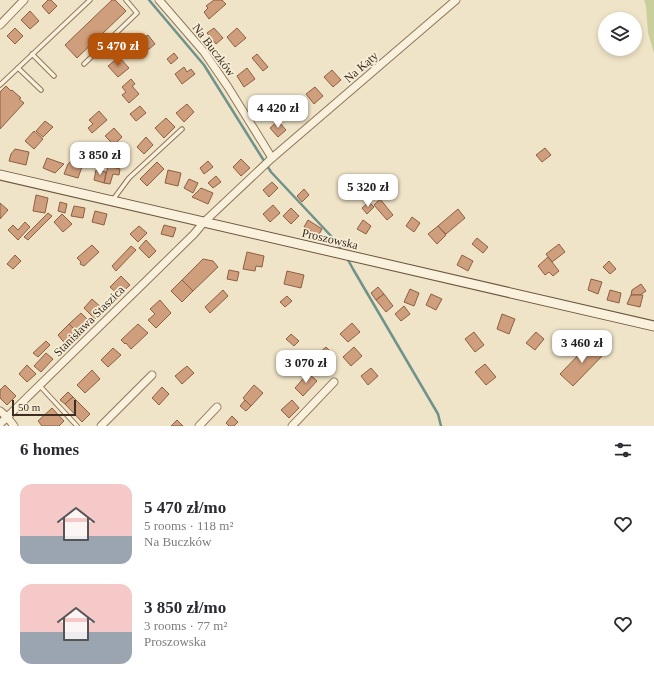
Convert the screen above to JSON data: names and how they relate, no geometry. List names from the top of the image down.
{
  "streets": {
    "main road": ["Proszowska"],
    "street": ["Na Buczków", "Na Kąty", "Stanisława Staszica"]
  },
  "crossings": [
    ["Na Buczków", "Na Kąty"],
    ["Na Kąty", "Proszowska"],
    ["Na Kąty", "Stanisława Staszica"]
  ],
  "scale_bar": "50 m",
  "page": {
    "price": [
      "5 470 zł",
      "4 420 zł",
      "3 850 zł",
      "5 320 zł",
      "3 460 zł",
      "3 070 zł"
    ],
    "scale": "50 m",
    "heading": "6 homes",
    "list": [
      {
        "name": "5 470 zł/mo",
        "note": "5 rooms · 118 m² · Na Buczków"
      },
      {
        "name": "3 850 zł/mo",
        "note": "3 rooms · 77 m² · Proszowska"
      }
    ]
  }
}
